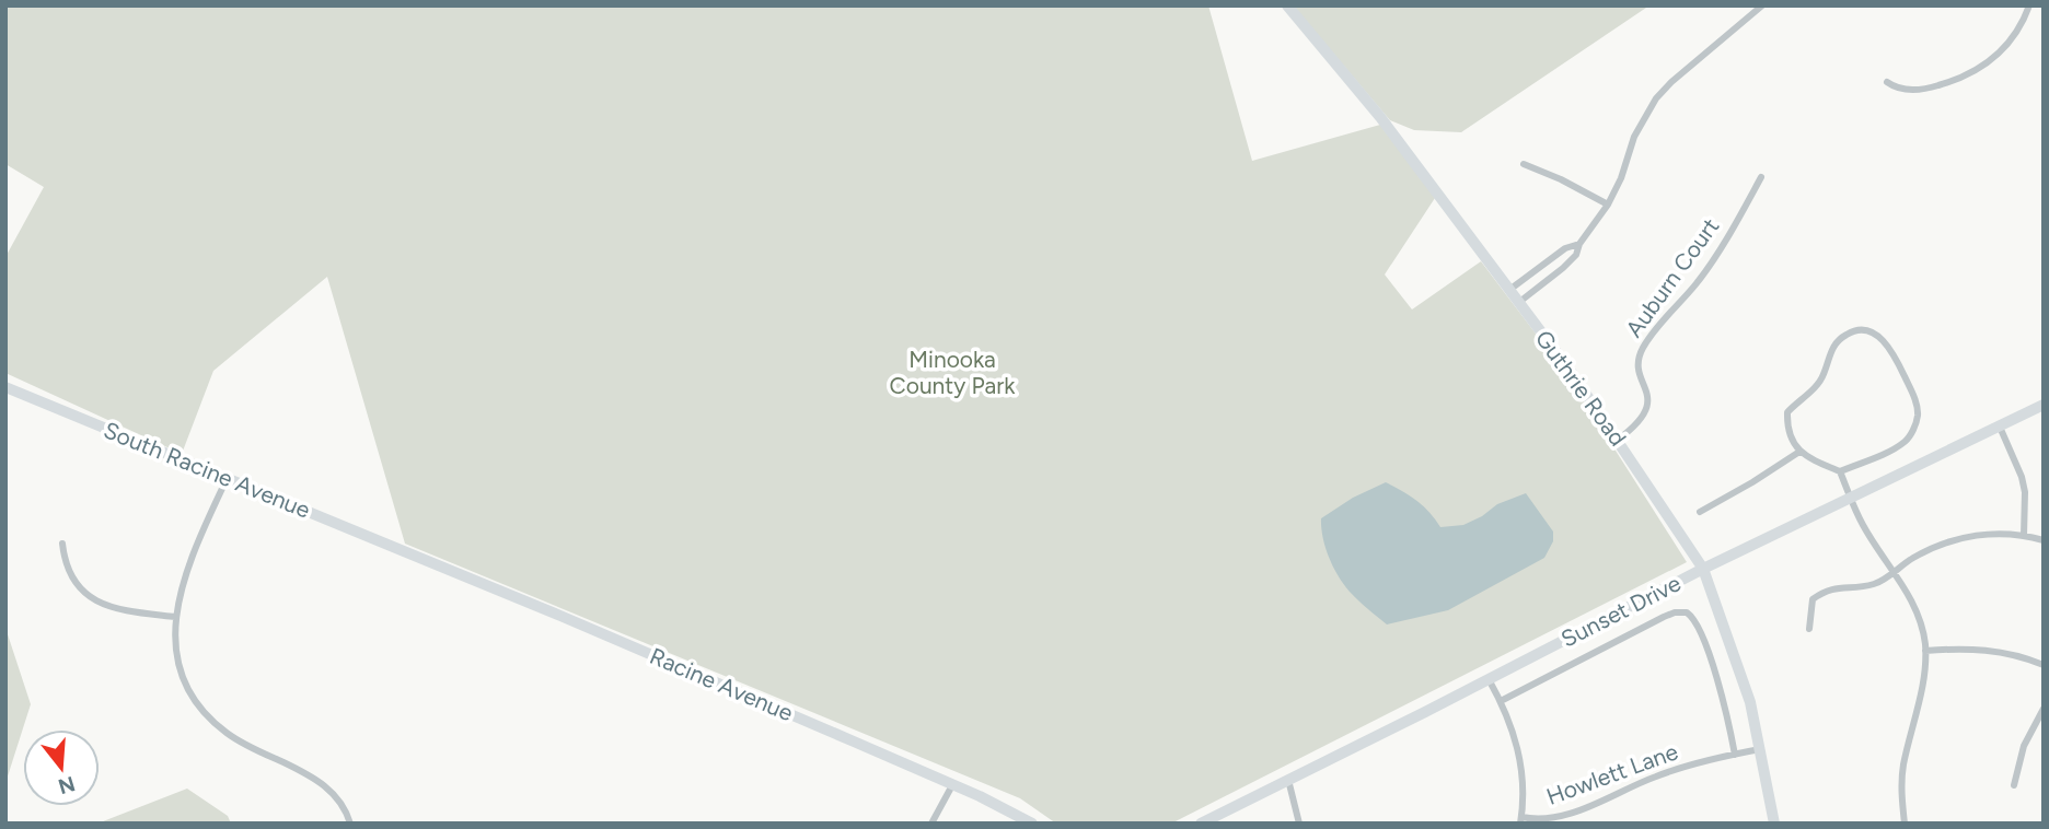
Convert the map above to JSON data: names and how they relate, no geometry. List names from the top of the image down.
{
  "streets": {
    "street": [
      "Auburn Court",
      "Guthrie Road",
      "South Racine Avenue",
      "Sunset Drive",
      "Racine Avenue",
      "Howlett Lane"
    ]
  },
  "crossings": [
    ["Auburn Court", "Guthrie Road"],
    ["Guthrie Road", "Sunset Drive"],
    ["Guthrie Road", "Howlett Lane"],
    ["South Racine Avenue", "Racine Avenue"]
  ],
  "parks": ["Minooka County Park"],
  "north": "bottom"
}
